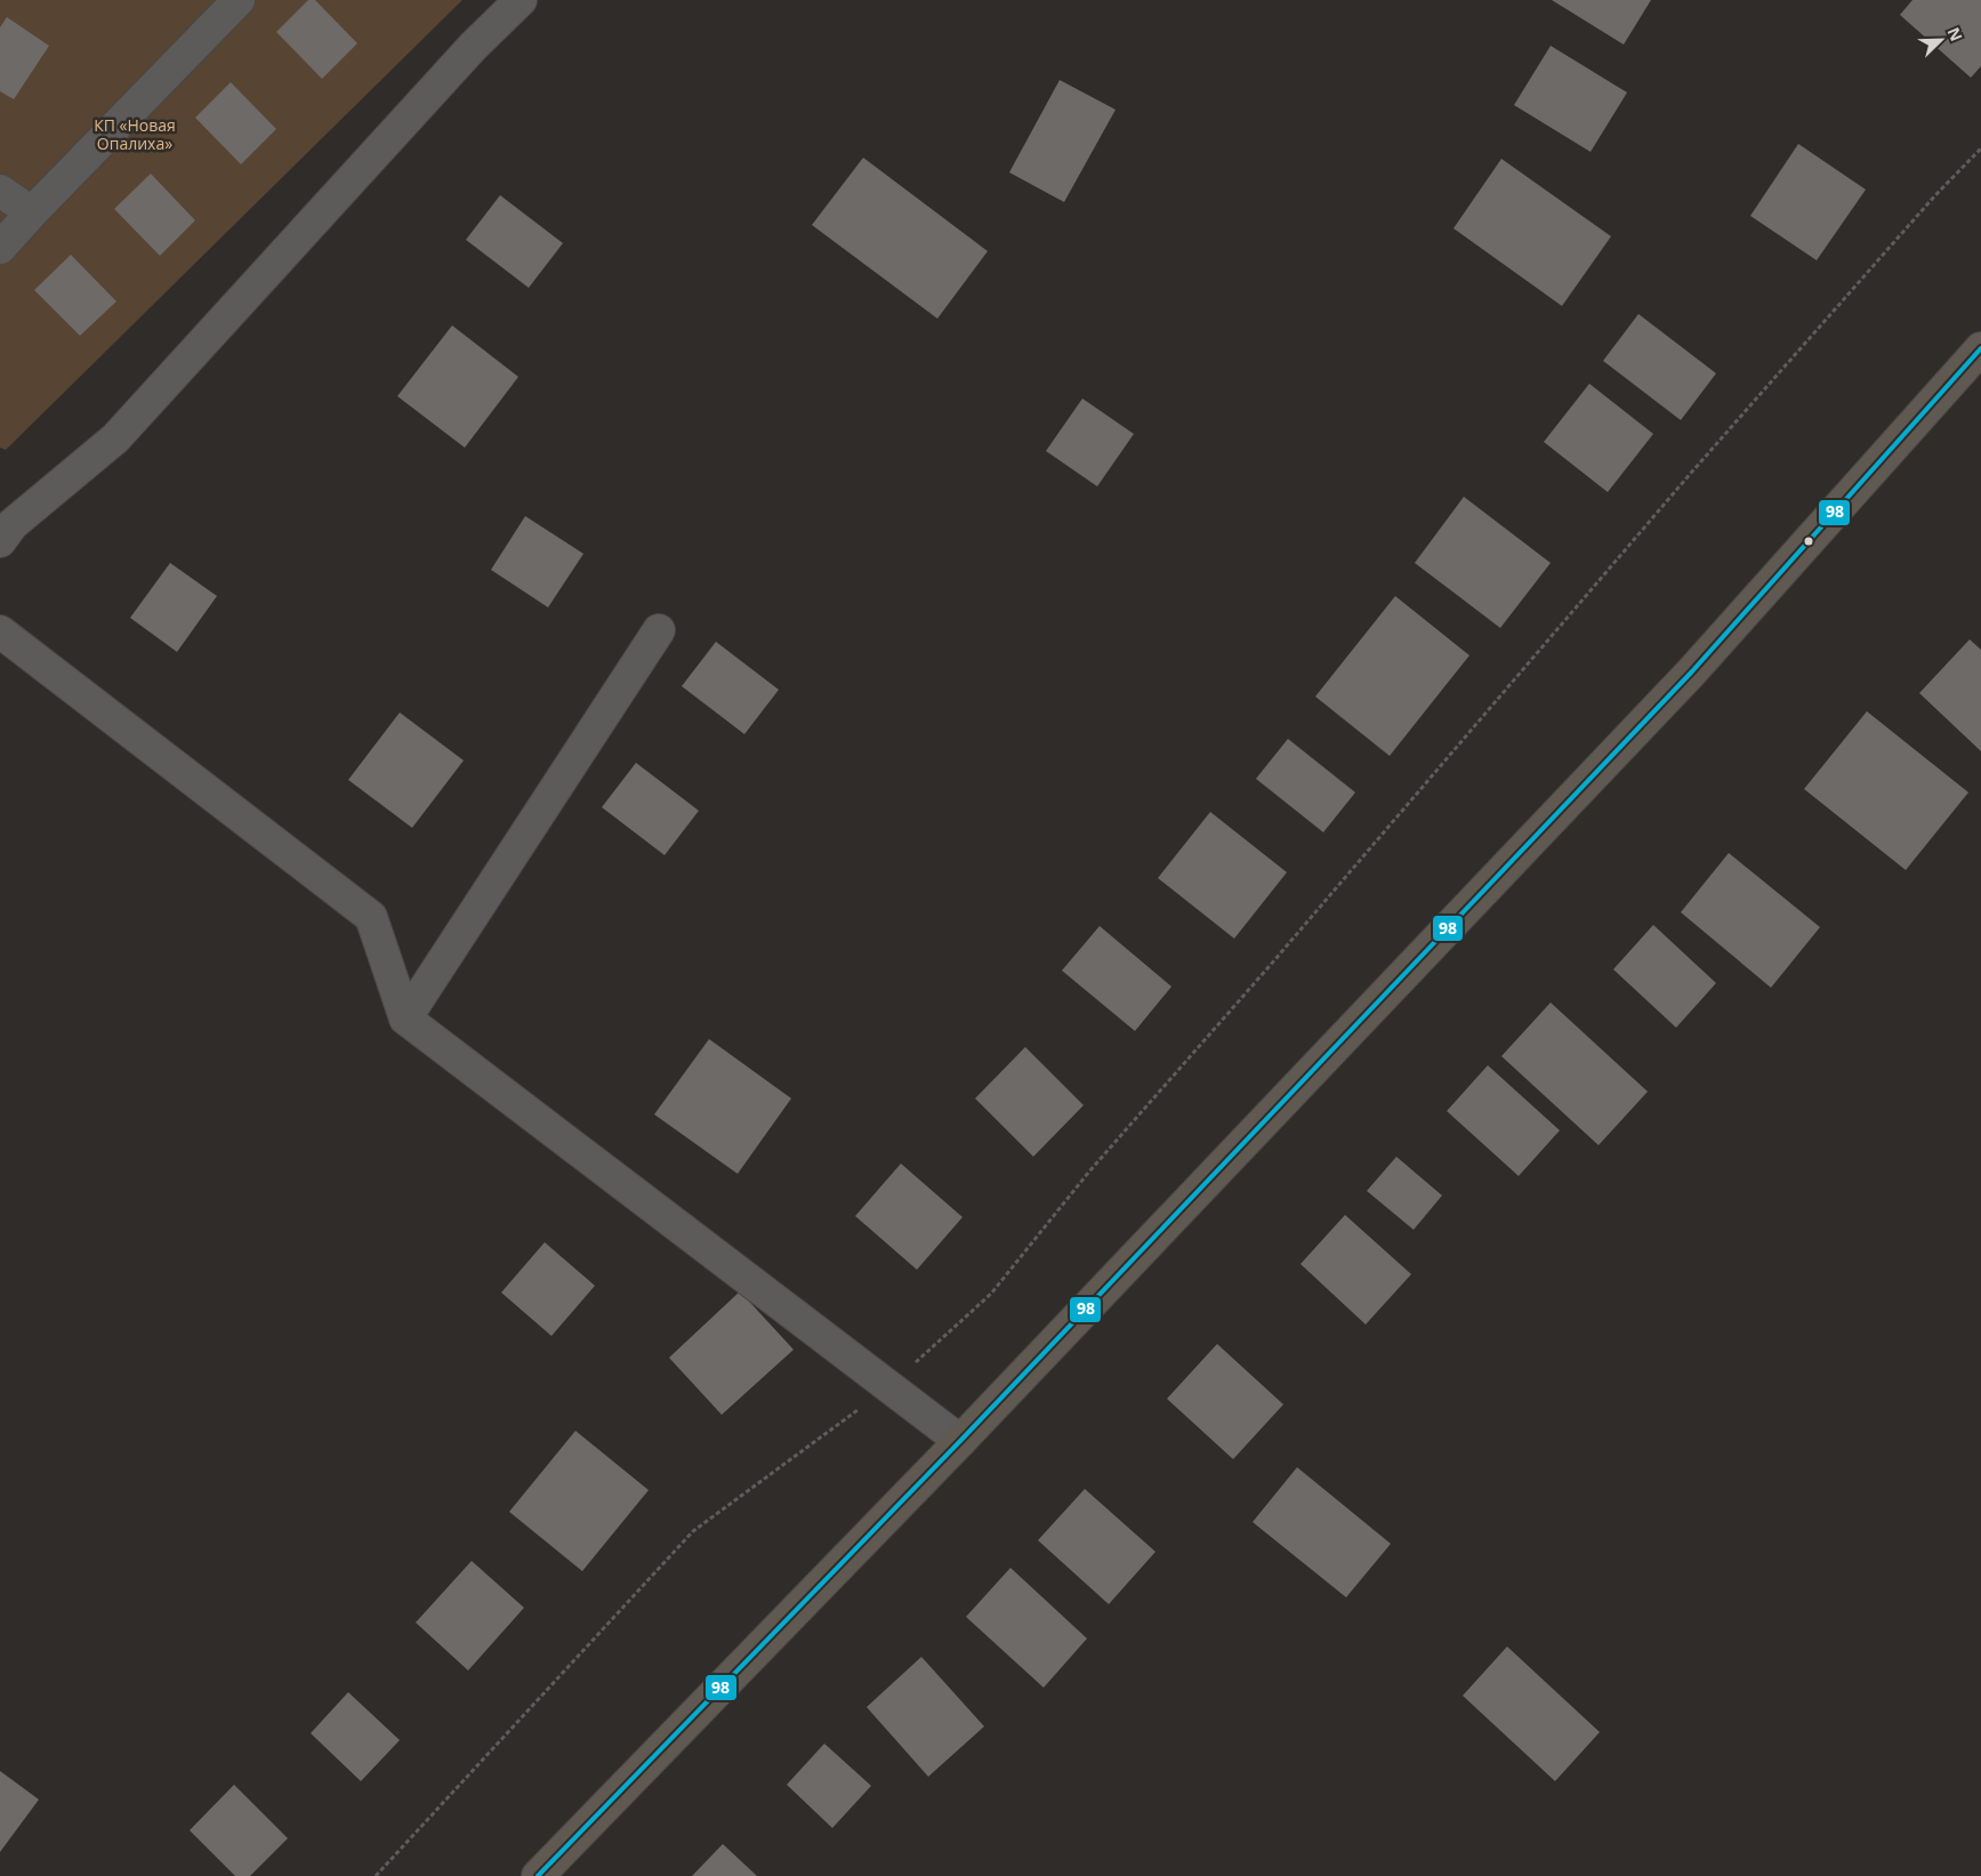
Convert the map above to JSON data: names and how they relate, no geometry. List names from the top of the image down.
{
  "parks": ["КП «Новая Опалиха»"],
  "lines": ["transit line 98"],
  "north": "top right"
}
